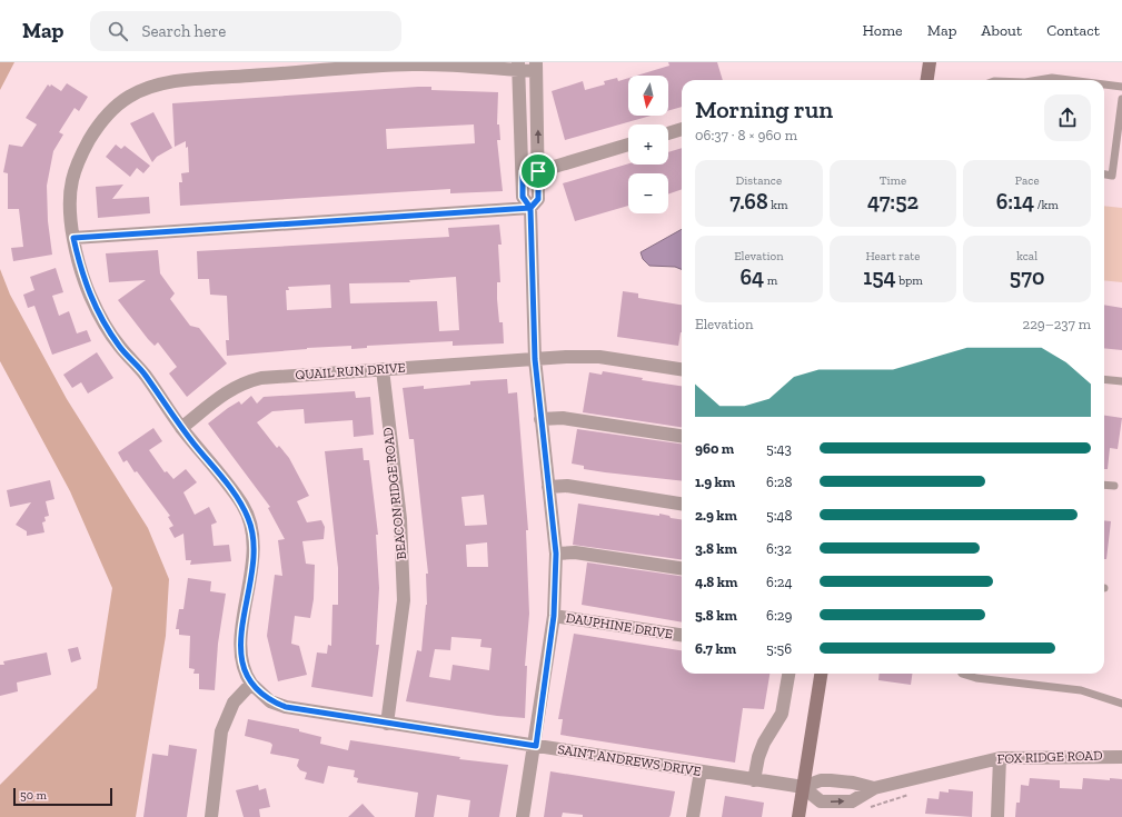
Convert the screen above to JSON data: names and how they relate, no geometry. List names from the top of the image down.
{
  "streets": {
    "street": [
      "QUAIL RUN DRIVE",
      "BEACON RIDGE ROAD",
      "DAUPHINE DRIVE",
      "FOX RIDGE ROAD",
      "SAINT ANDREWS DRIVE"
    ]
  },
  "crossings": [
    ["QUAIL RUN DRIVE", "BEACON RIDGE ROAD"],
    ["BEACON RIDGE ROAD", "SAINT ANDREWS DRIVE"],
    ["FOX RIDGE ROAD", "SAINT ANDREWS DRIVE"]
  ],
  "scale_bar": "50 m",
  "north": "bottom",
  "page": {
    "header": "Map",
    "search": "Search here",
    "nav": [
      "Home",
      "Map",
      "About",
      "Contact"
    ],
    "map_buttons": ["+", "−"],
    "heading": ["Morning run", "06:37 · 8 × 960 m"],
    "stats": [
      ["Distance", "7.68 km"],
      ["Time", "47:52"],
      ["Pace", "6:14 /km"],
      ["Elevation", "64 m"],
      ["Heart rate", "154 bpm"],
      ["kcal", "570"]
    ],
    "chart": ["Elevation", "229–237 m"],
    "list": [
      {
        "name": "960 m",
        "note": "5:43"
      },
      {
        "name": "1.9 km",
        "note": "6:28"
      },
      {
        "name": "2.9 km",
        "note": "5:48"
      },
      {
        "name": "3.8 km",
        "note": "6:32"
      },
      {
        "name": "4.8 km",
        "note": "6:24"
      },
      {
        "name": "5.8 km",
        "note": "6:29"
      },
      {
        "name": "6.7 km",
        "note": "5:56"
      }
    ],
    "scale": "50 m"
  }
}
